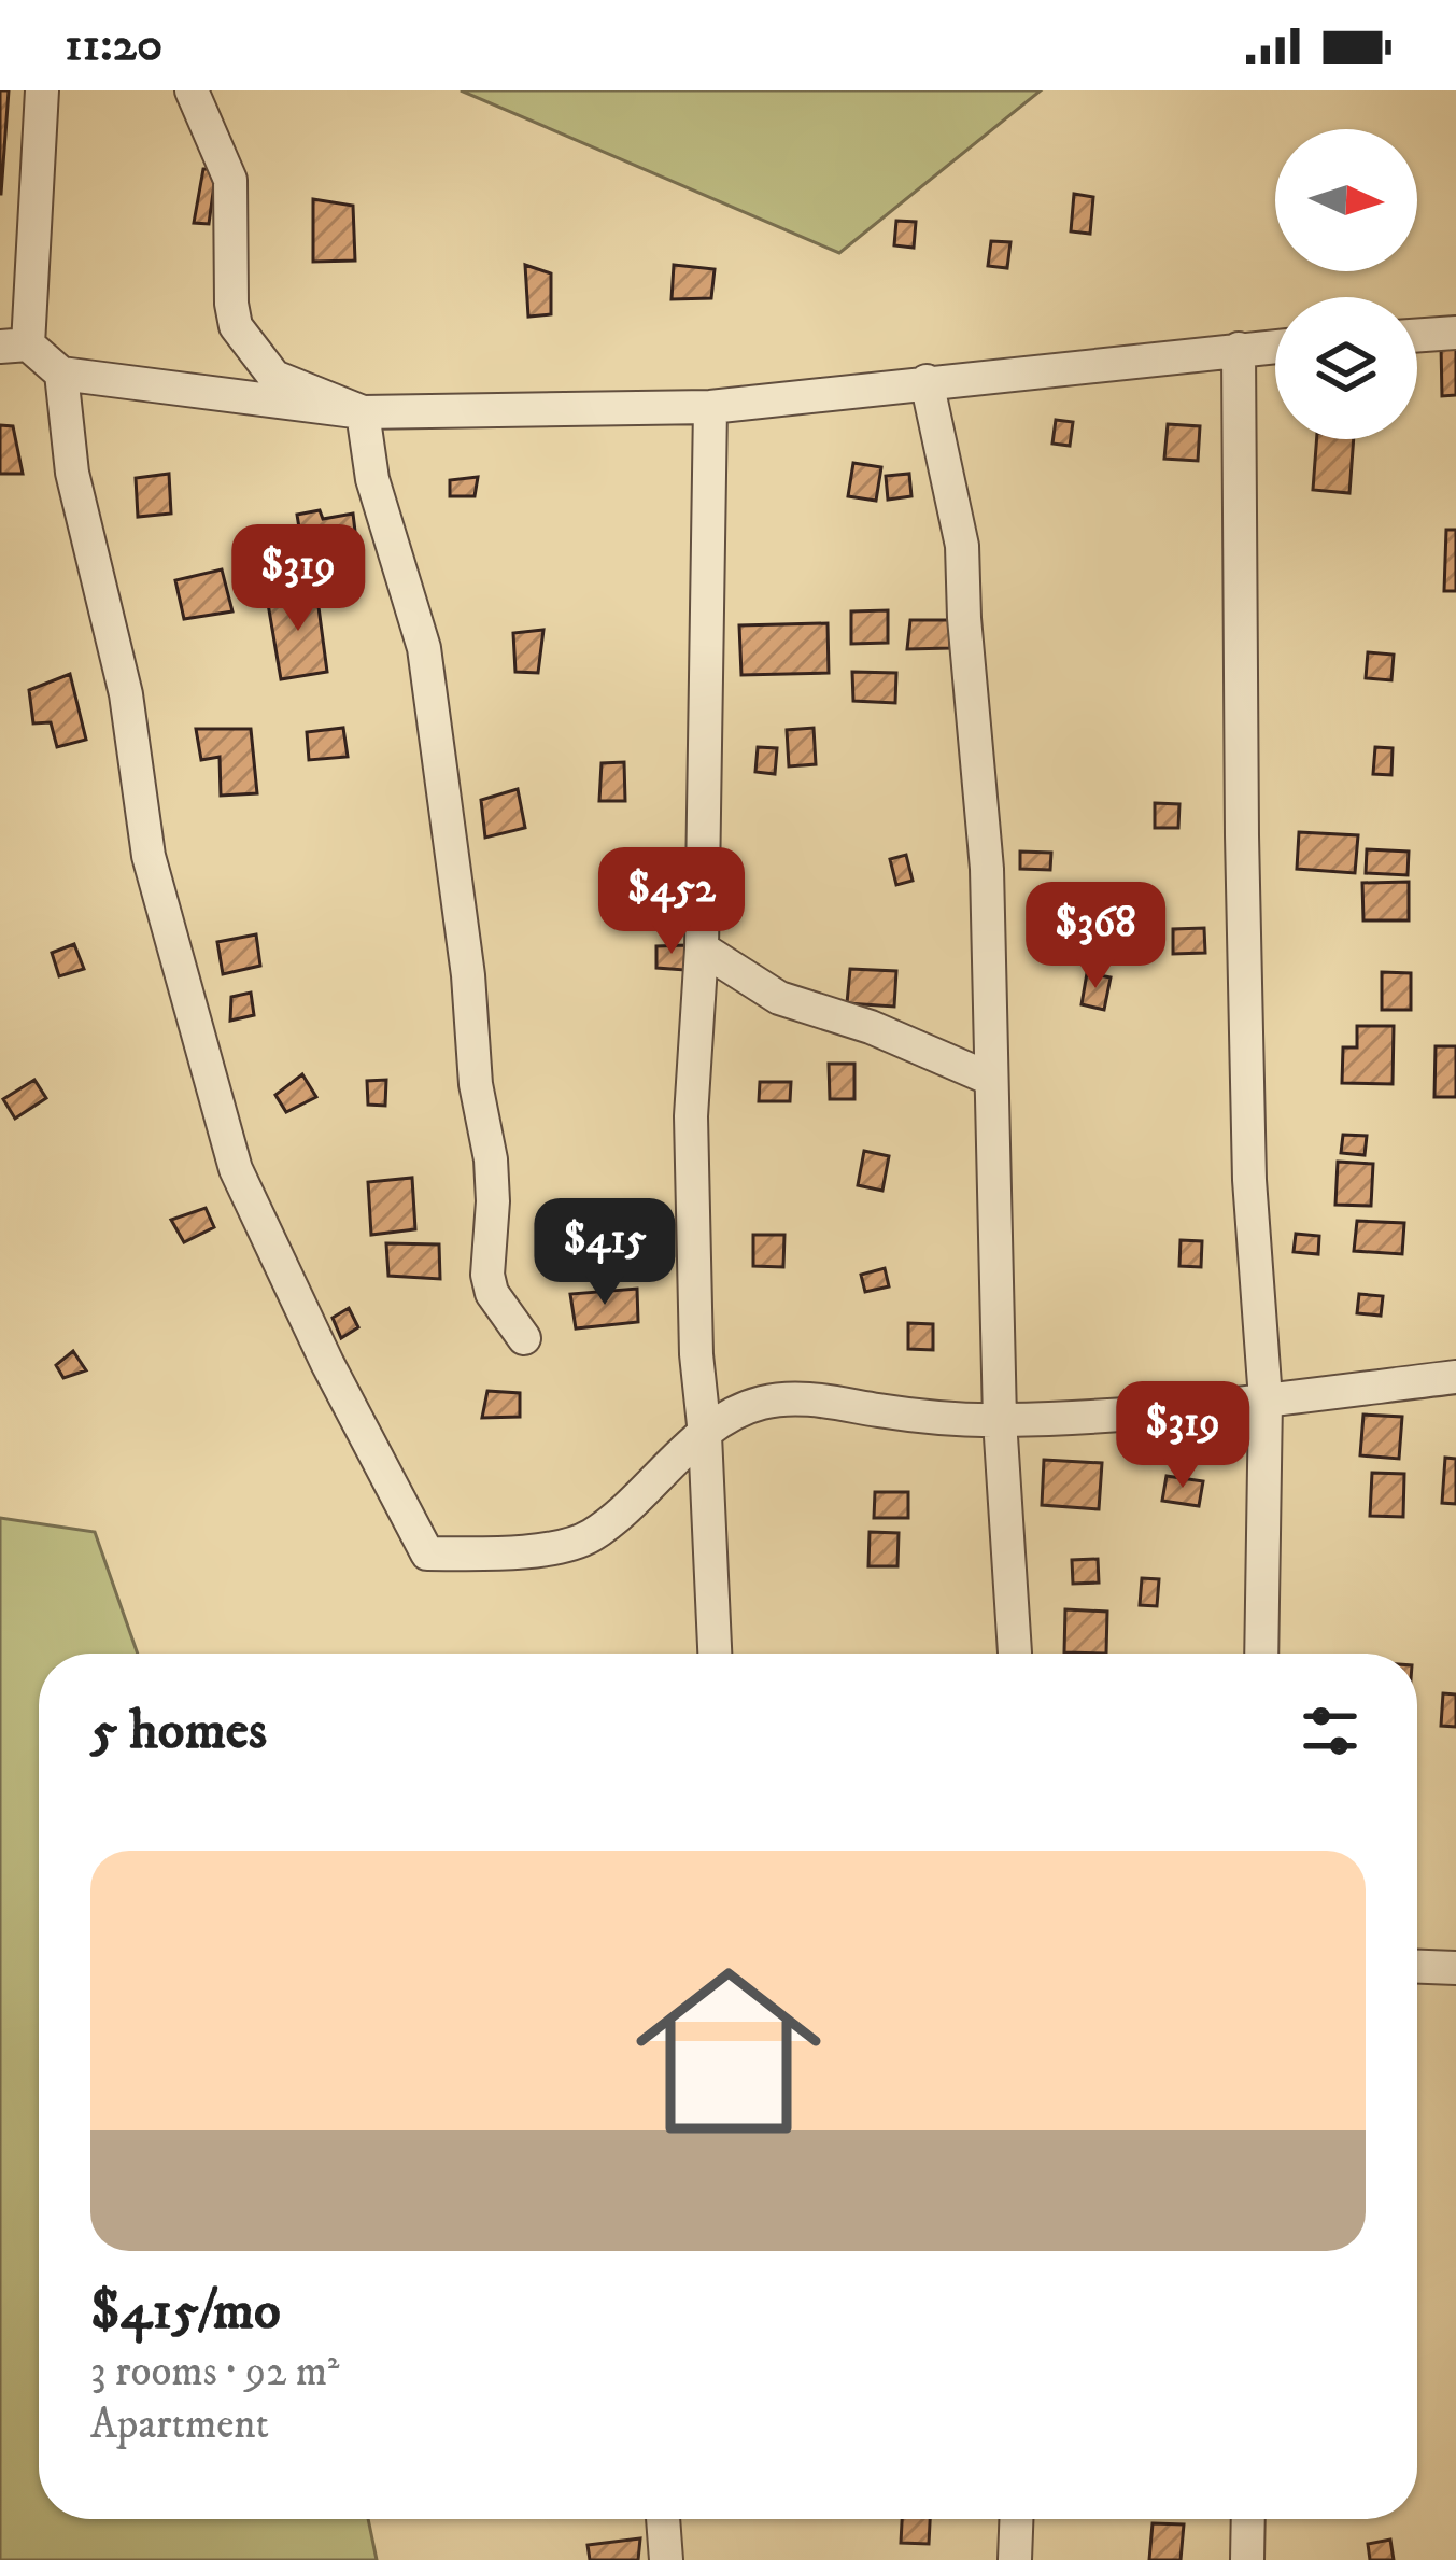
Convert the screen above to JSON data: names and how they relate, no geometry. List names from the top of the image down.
{
  "north": "right",
  "page": {
    "status": "11:20",
    "price": [
      "$319",
      "$452",
      "$368",
      "$415",
      "$319"
    ],
    "heading": "5 homes",
    "list": [
      {
        "name": "$415/mo",
        "note": "3 rooms · 92 m² · Apartment"
      }
    ]
  }
}
